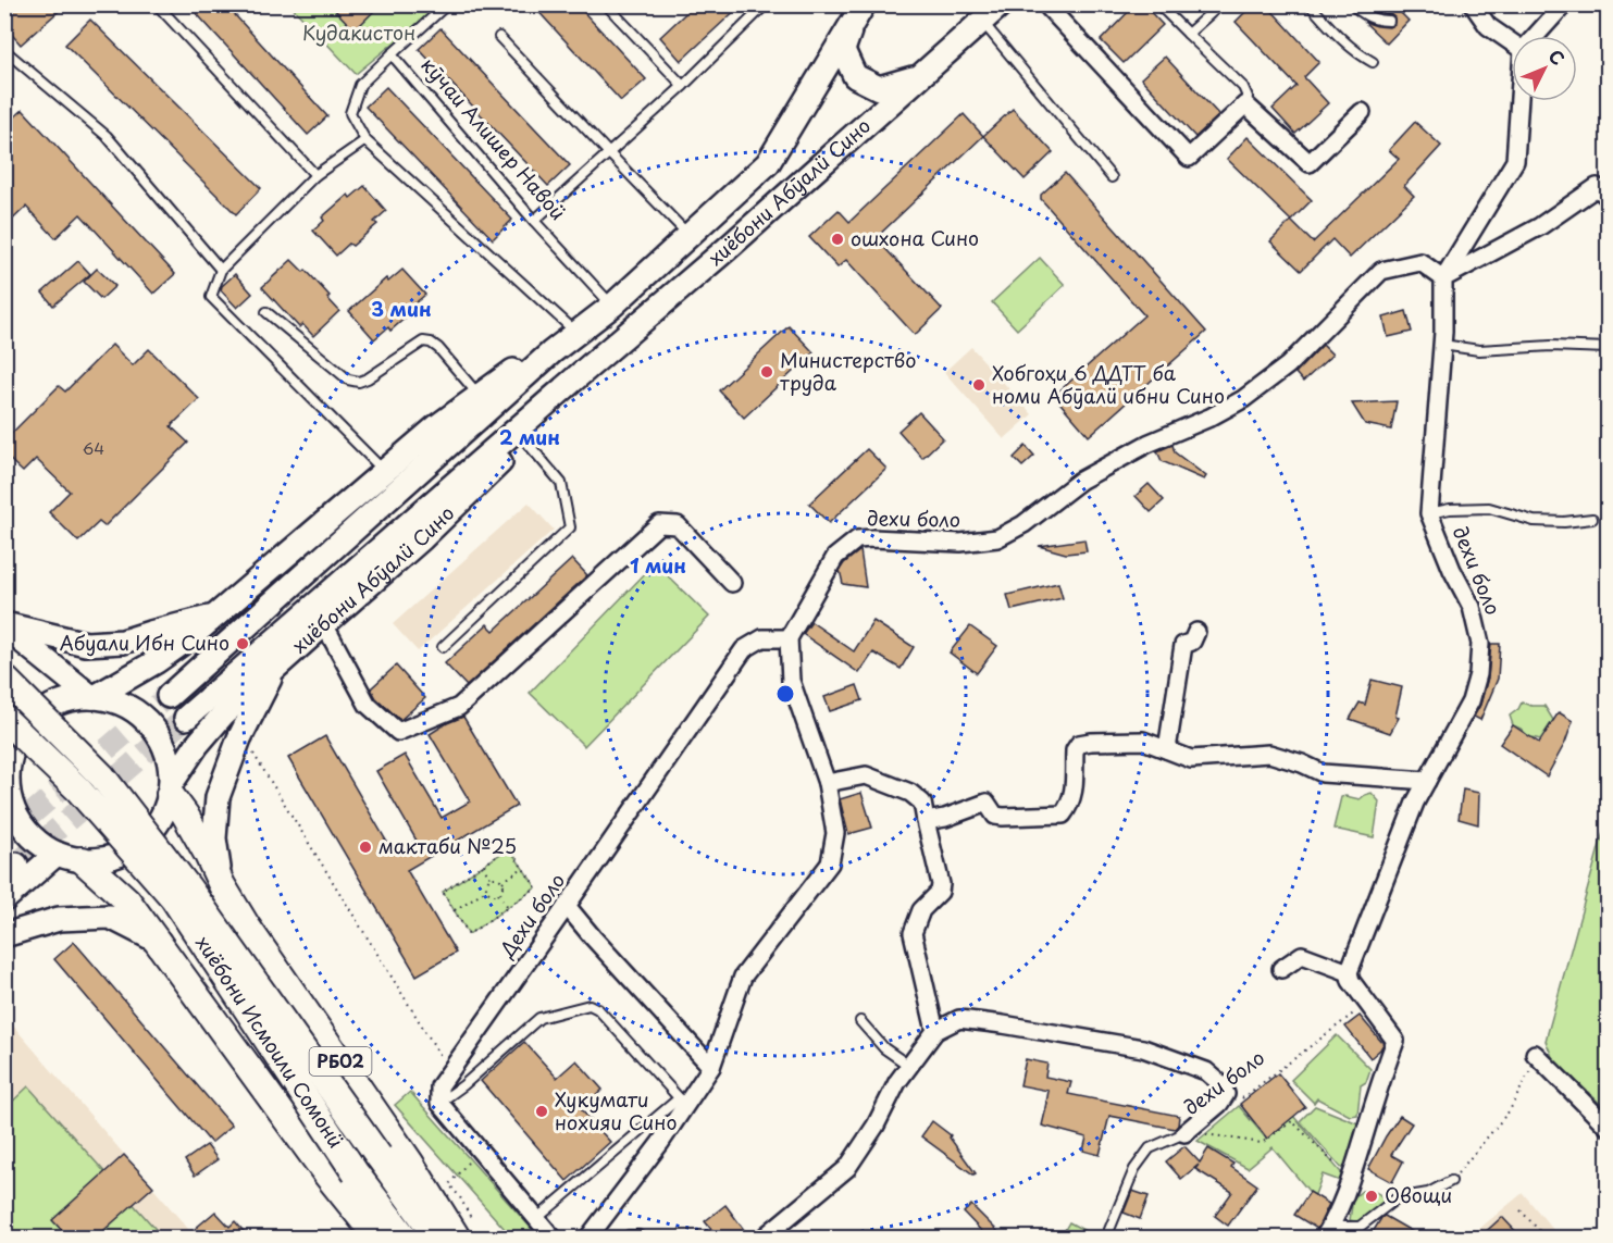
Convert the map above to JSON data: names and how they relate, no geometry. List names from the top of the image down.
{
  "streets": {
    "highway": ["хиёбони Исмоили Сомонӣ", "РБ02"],
    "main road": ["хиёбони Абӯалӣ Сино"],
    "street": ["дехи боло", "Дехи боло"],
    "lane": ["кӯчаи Алишер Навоӣ"]
  },
  "crossings": [
    ["кӯчаи Алишер Навоӣ", "хиёбони Абӯалӣ Сино"],
    ["хиёбони Абӯалӣ Сино", "РБ02"],
    ["дехи боло", "Дехи боло"]
  ],
  "parks": ["Кудакистон"],
  "places": [
    "ошхона Сино",
    "Министерство труда",
    "Хобгоҳи 6 ДДТТ ба номи Абӯалӣ ибни Сино",
    "Абуали Ибн Сино",
    "мактаби №25",
    "Хукумати нохияи Сино",
    "Овощи"
  ],
  "house_numbers": ["64"],
  "north": "top right",
  "rings": ["3 мин", "2 мин", "1 мин"]
}
